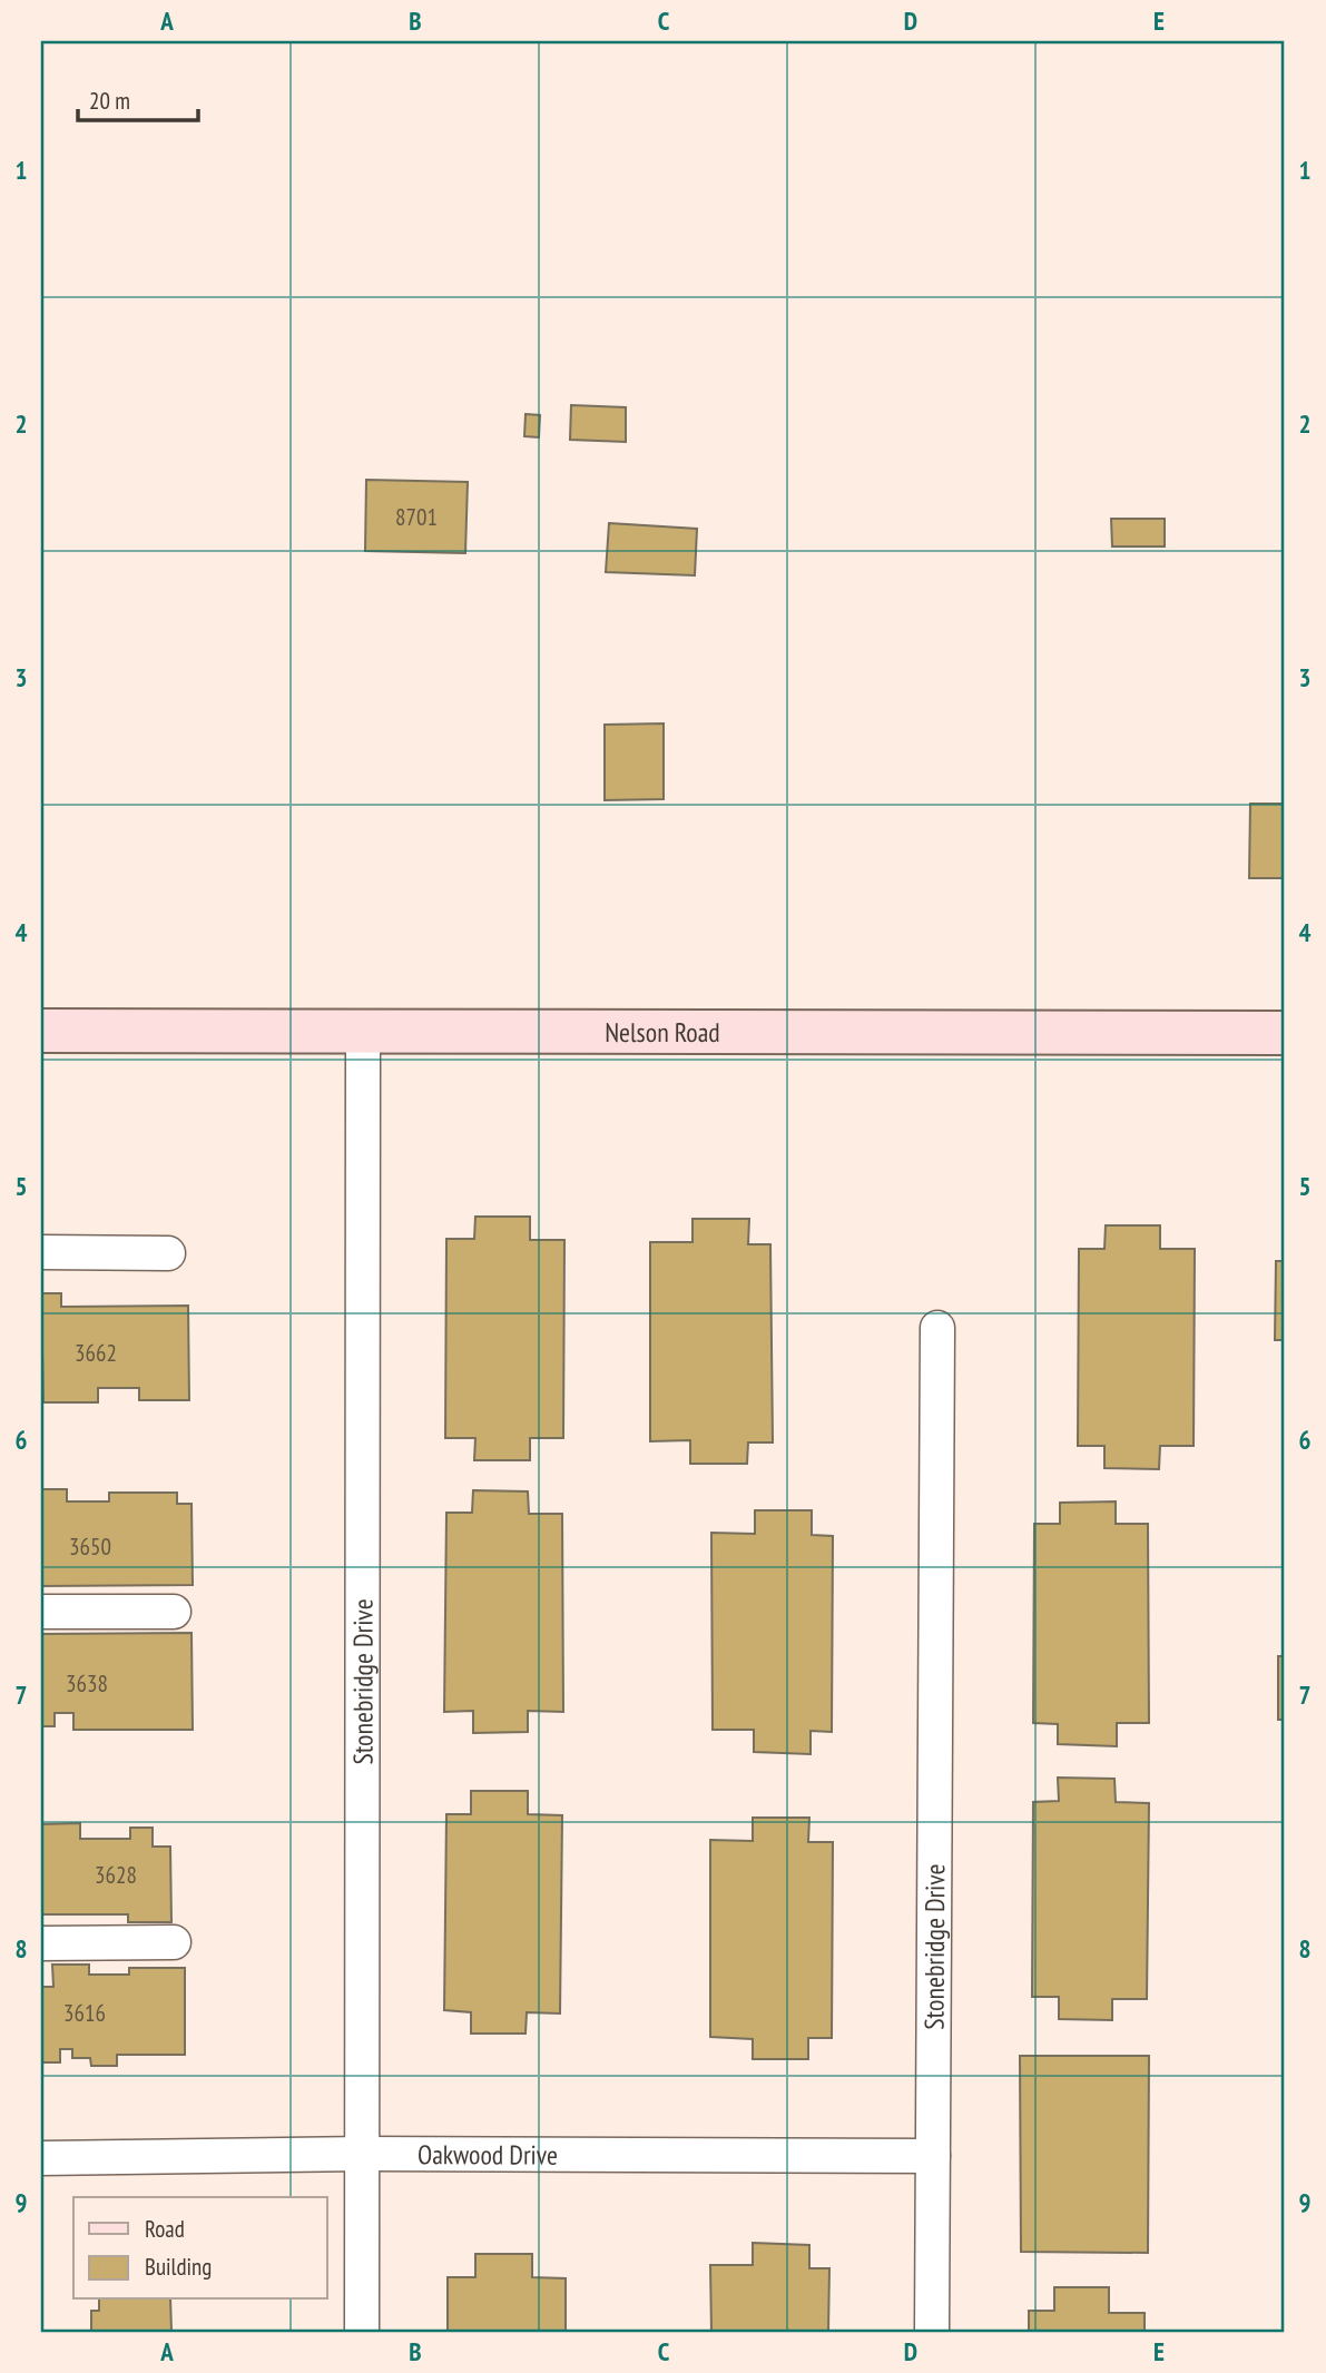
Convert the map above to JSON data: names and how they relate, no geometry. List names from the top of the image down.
{
  "streets": {
    "main road": ["Nelson Road"],
    "street": ["Stonebridge Drive", "Oakwood Drive"]
  },
  "crossings": [
    ["Nelson Road", "Stonebridge Drive"],
    ["Stonebridge Drive", "Oakwood Drive"]
  ],
  "house_numbers": [
    "8701",
    "3662",
    "3650",
    "3638",
    "3628",
    "3616"
  ],
  "legend": ["Road", "Building"],
  "scale_bar": "20 m",
  "grid": {
    "columns": [
      "A",
      "B",
      "C",
      "D",
      "E"
    ],
    "rows": [
      "1",
      "2",
      "3",
      "4",
      "5",
      "6",
      "7",
      "8",
      "9"
    ]
  }
}
